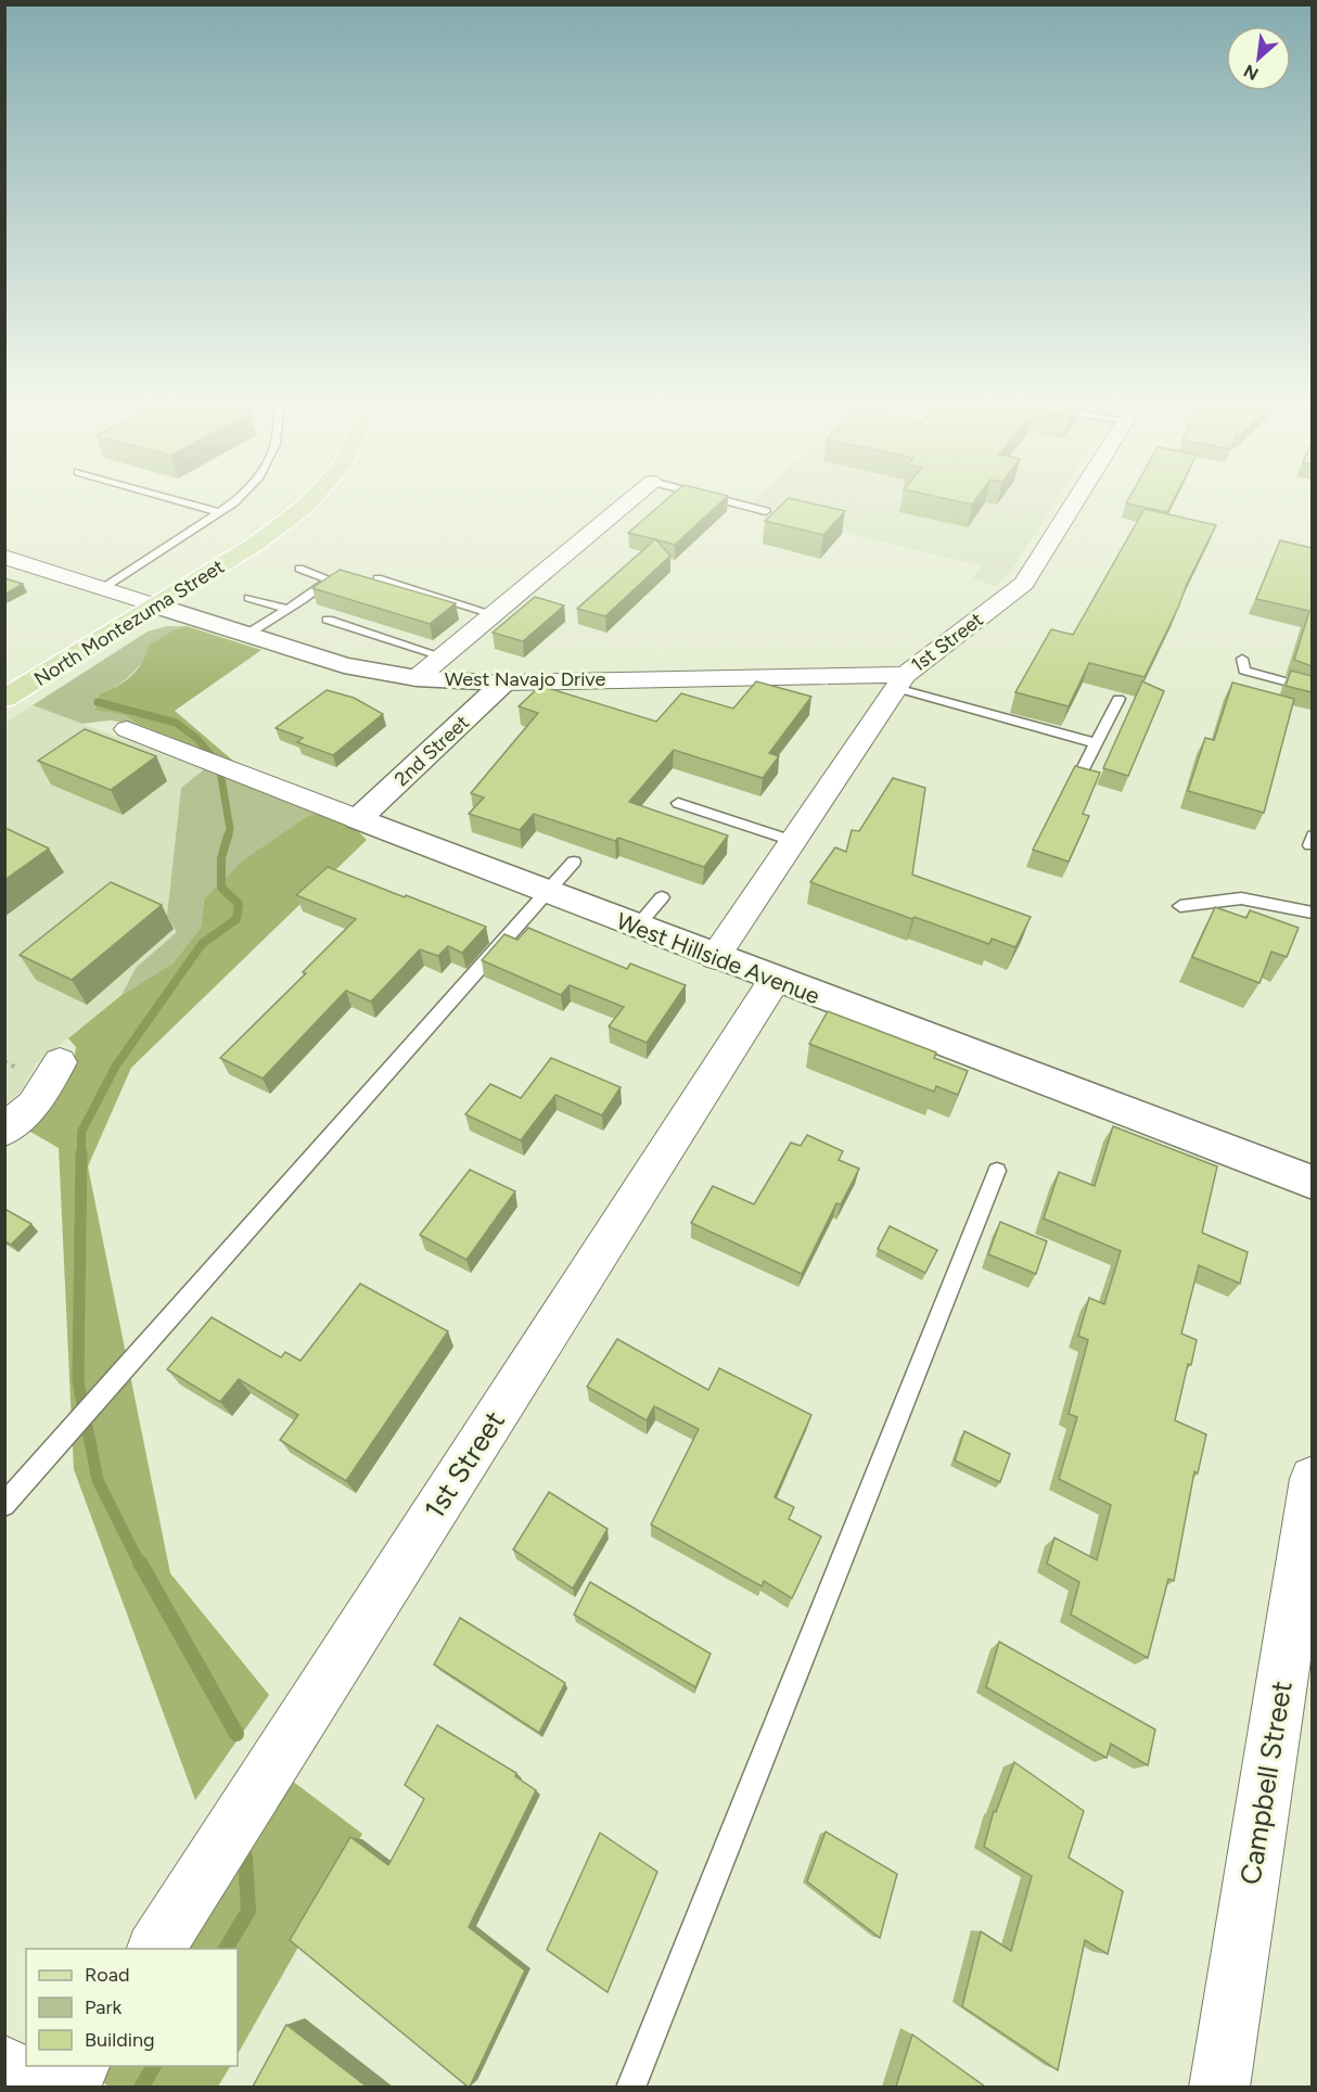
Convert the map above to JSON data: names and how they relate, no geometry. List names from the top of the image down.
{
  "streets": {
    "main road": ["North Montezuma Street"],
    "street": [
      "1st Street",
      "West Navajo Drive",
      "2nd Street",
      "West Hillside Avenue",
      "Campbell Street"
    ]
  },
  "crossings": [
    ["North Montezuma Street", "West Navajo Drive"],
    ["1st Street", "West Navajo Drive"],
    ["1st Street", "West Hillside Avenue"],
    ["West Navajo Drive", "2nd Street"],
    ["2nd Street", "West Hillside Avenue"]
  ],
  "legend": ["Road", "Park", "Building"],
  "north": "bottom left"
}
